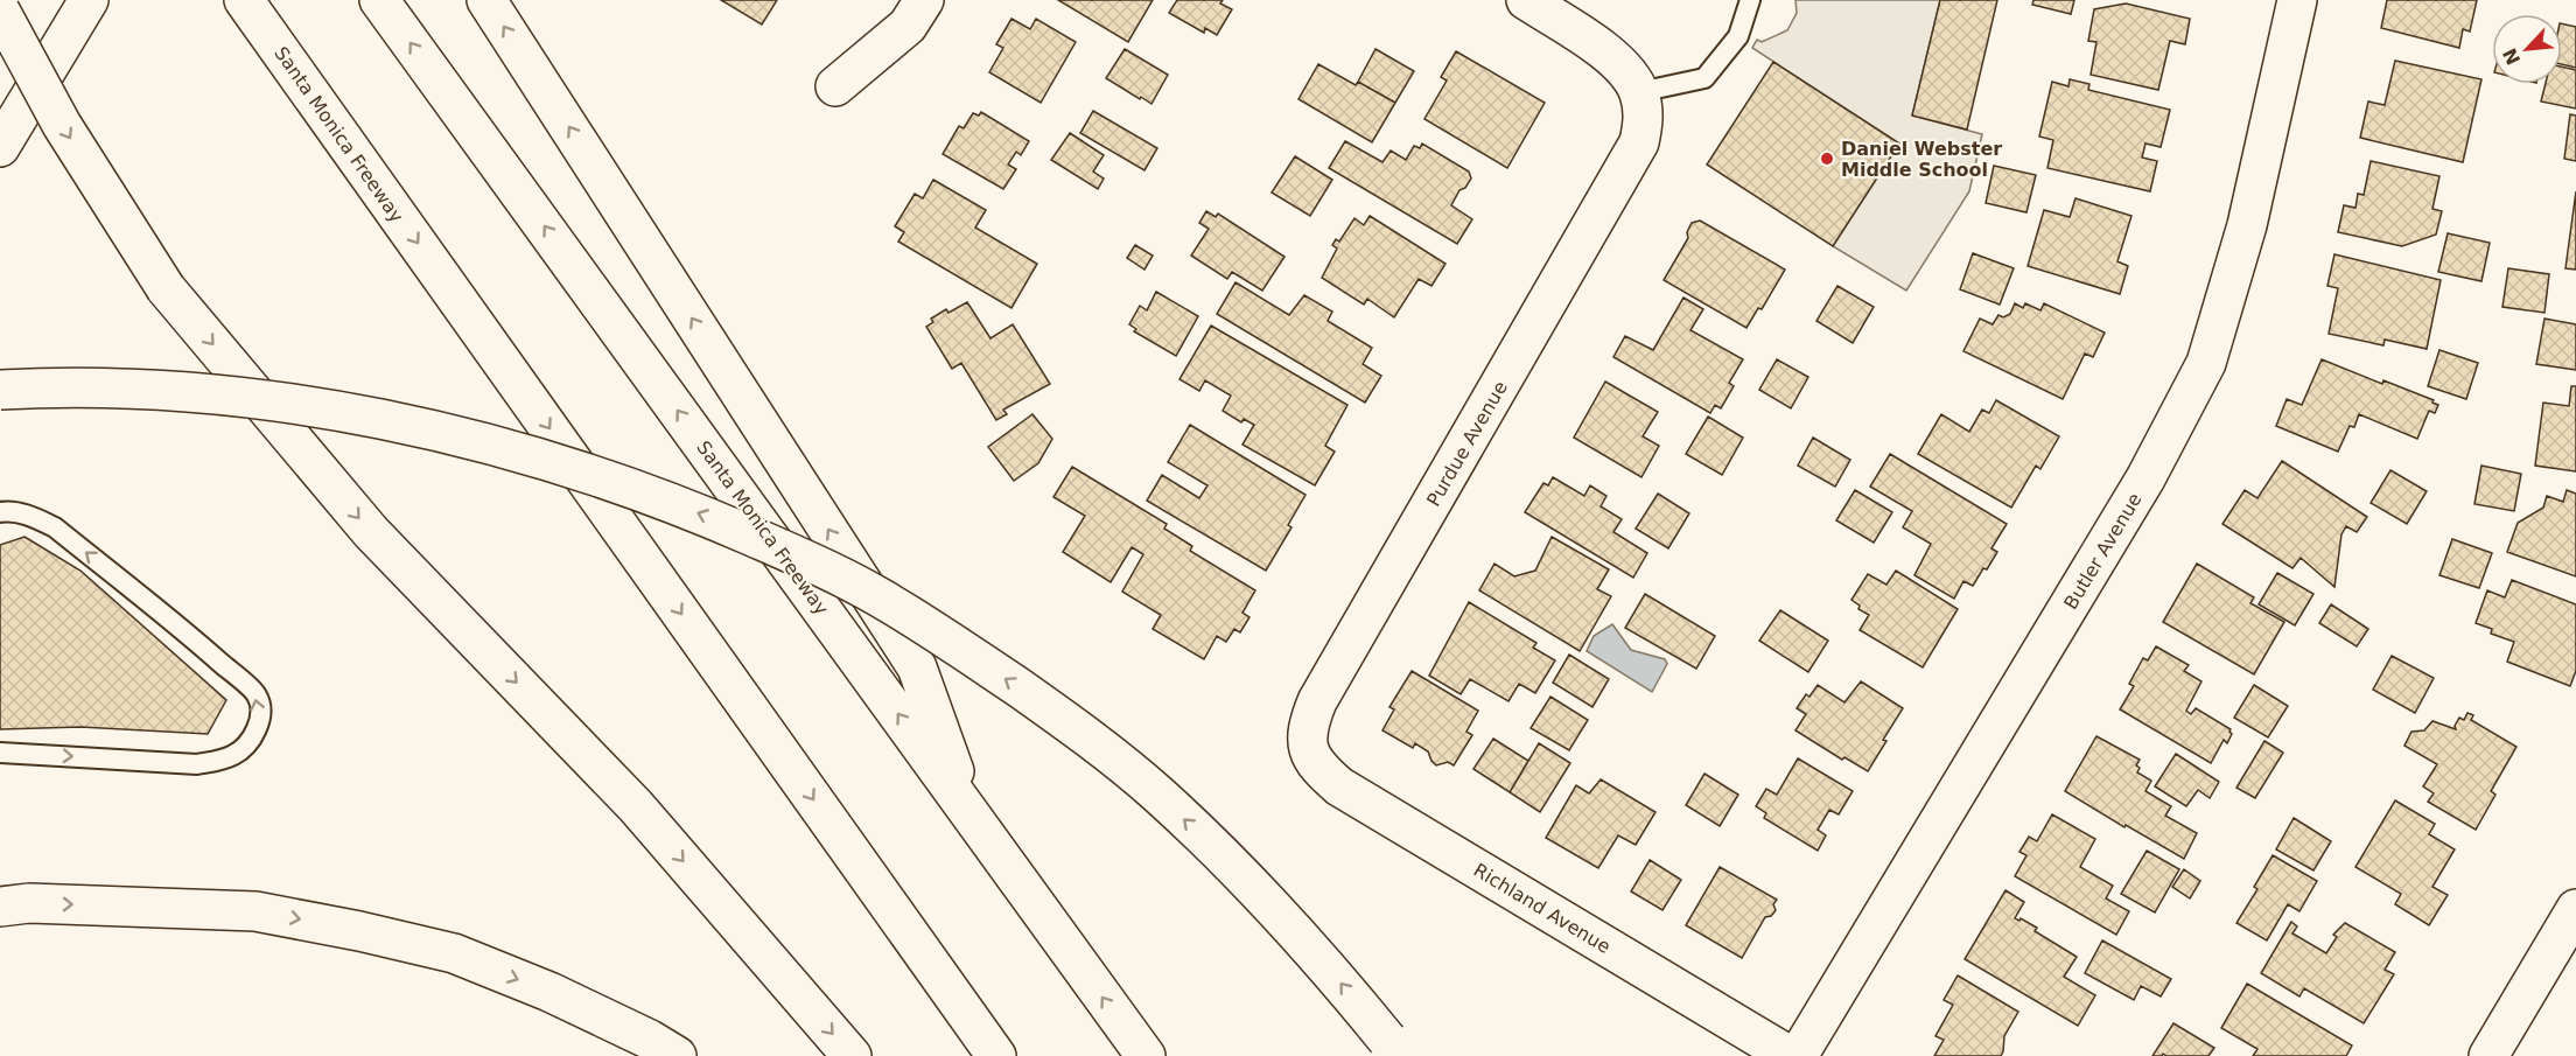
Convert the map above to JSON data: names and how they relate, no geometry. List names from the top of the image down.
{
  "streets": {
    "main road": [
      "Santa Monica Freeway",
      "Purdue Avenue",
      "Butler Avenue",
      "Richland Avenue"
    ]
  },
  "crossings": [
    ["Purdue Avenue", "Richland Avenue"]
  ],
  "places": ["Daniel Webster Middle School"],
  "north": "bottom left"
}
